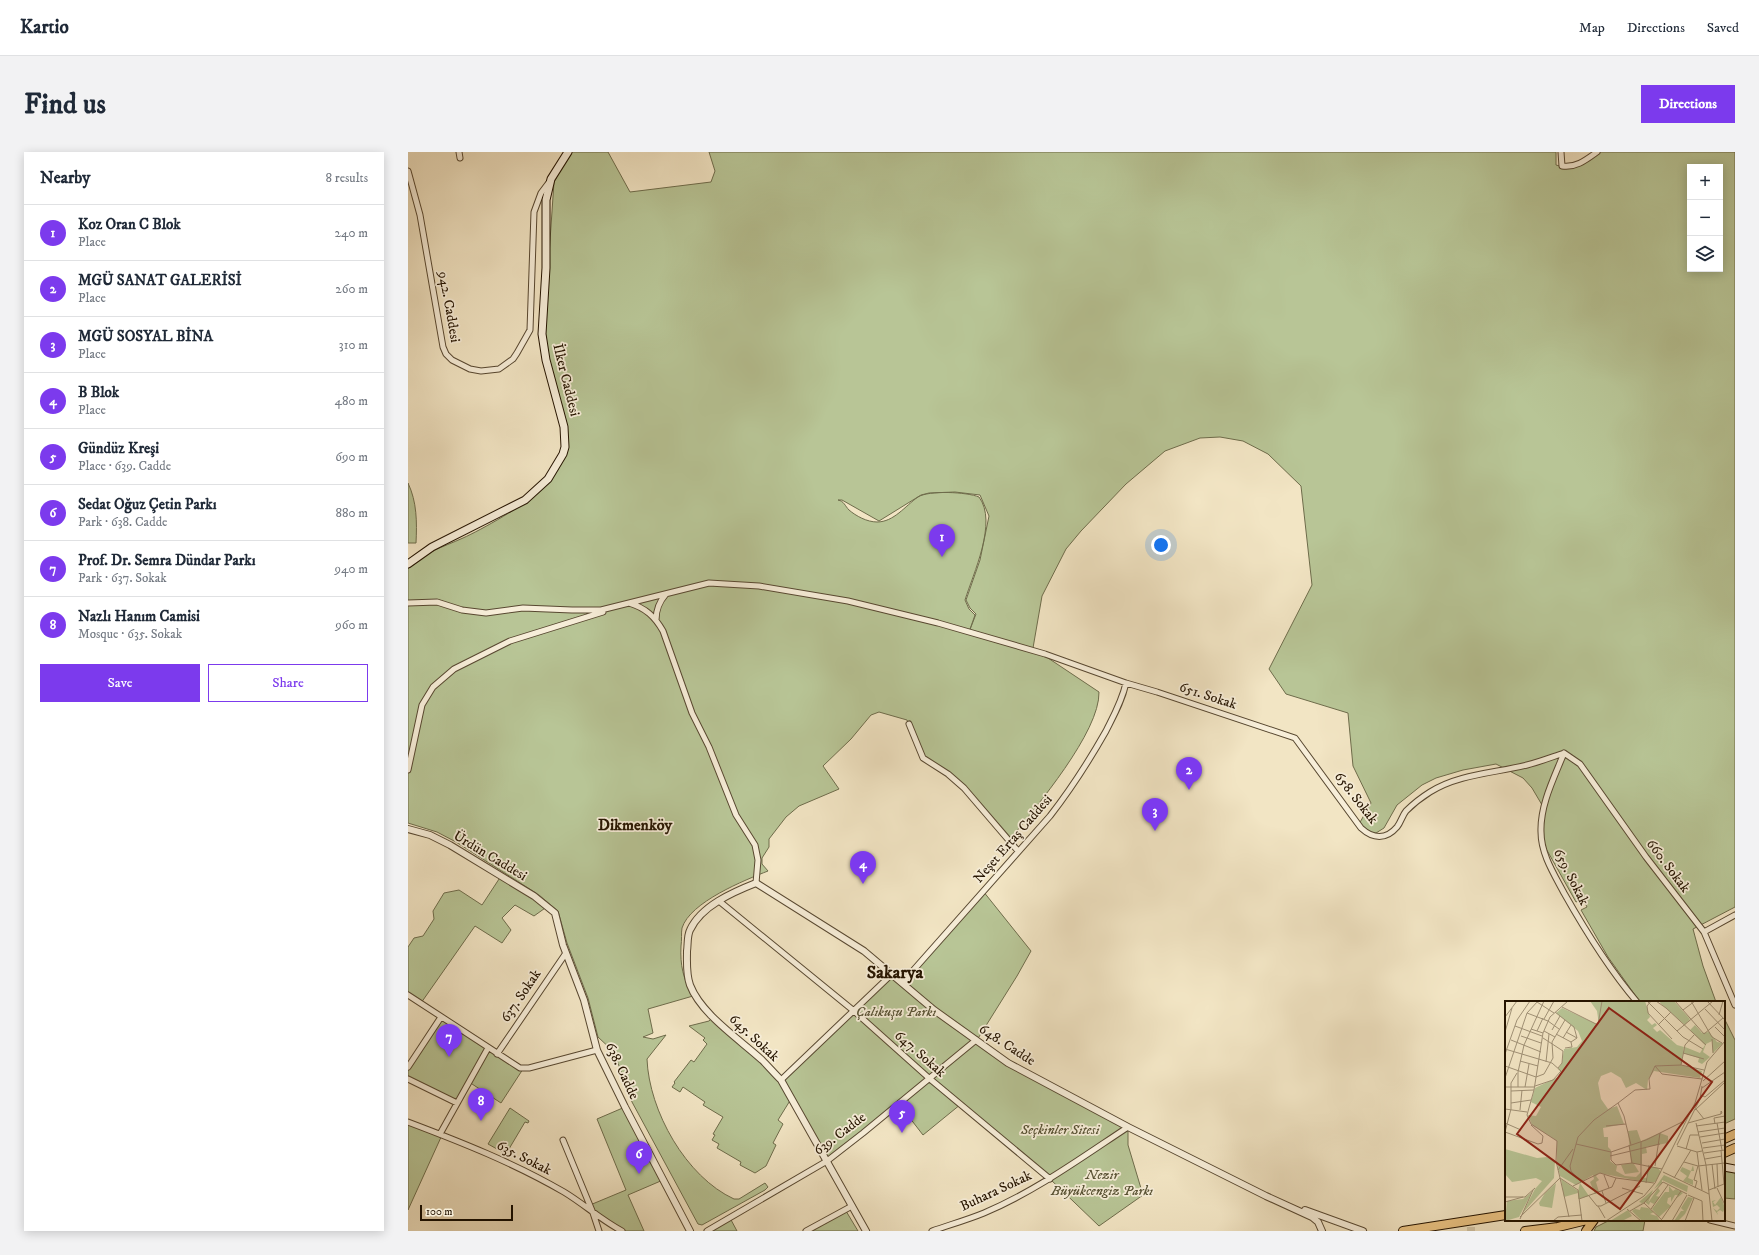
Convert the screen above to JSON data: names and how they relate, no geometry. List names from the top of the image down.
{
  "streets": {
    "main road": ["İlker Caddesi"],
    "street": [
      "942. Caddesi",
      "651. Sokak",
      "658. Sokak",
      "Neşet Ertaş Caddesi",
      "Ürdün Caddesi",
      "660. Sokak",
      "659. Sokak",
      "637. Sokak",
      "645. Sokak",
      "648. Cadde",
      "647. Sokak",
      "638. Cadde",
      "639. Cadde",
      "635. Sokak",
      "Buhara Sokak"
    ]
  },
  "crossings": [
    ["942. Caddesi", "İlker Caddesi"],
    ["651. Sokak", "658. Sokak"],
    ["651. Sokak", "Neşet Ertaş Caddesi"],
    ["658. Sokak", "660. Sokak"],
    ["658. Sokak", "659. Sokak"],
    ["Neşet Ertaş Caddesi", "648. Cadde"],
    ["Ürdün Caddesi", "638. Cadde"],
    ["660. Sokak", "659. Sokak"],
    ["637. Sokak", "638. Cadde"],
    ["645. Sokak", "648. Cadde"],
    ["645. Sokak", "647. Sokak"],
    ["645. Sokak", "639. Cadde"],
    ["648. Cadde", "639. Cadde"],
    ["648. Cadde", "Buhara Sokak"],
    ["647. Sokak", "639. Cadde"],
    ["647. Sokak", "Buhara Sokak"]
  ],
  "districts": ["Dikmenköy", "Sakarya"],
  "parks": ["Çalıkuşu Parkı", "Seçkinler Sitesi", "Nezir Büyükcengiz Parkı"],
  "scale_bar": "100 m",
  "page": {
    "header": "Kartio",
    "nav": ["Map", "Directions", "Saved"],
    "buttons": [
      "Directions",
      ["Save", "Share"]
    ],
    "title": "Find us",
    "heading": ["Nearby", "8 results"],
    "map_buttons": ["+", "−"],
    "list": [
      {
        "mark": "1",
        "name": "Koz Oran C Blok",
        "note": "Place",
        "value": "240 m"
      },
      {
        "mark": "2",
        "name": "MGÜ SANAT GALERİSİ",
        "note": "Place",
        "value": "260 m"
      },
      {
        "mark": "3",
        "name": "MGÜ SOSYAL BİNA",
        "note": "Place",
        "value": "310 m"
      },
      {
        "mark": "4",
        "name": "B Blok",
        "note": "Place",
        "value": "480 m"
      },
      {
        "mark": "5",
        "name": "Gündüz Kreşi",
        "note": "Place · 639. Cadde",
        "value": "690 m"
      },
      {
        "mark": "6",
        "name": "Sedat Oğuz Çetin Parkı",
        "note": "Park · 638. Cadde",
        "value": "880 m"
      },
      {
        "mark": "7",
        "name": "Prof. Dr. Semra Dündar Parkı",
        "note": "Park · 637. Sokak",
        "value": "940 m"
      },
      {
        "mark": "8",
        "name": "Nazlı Hanım Camisi",
        "note": "Mosque · 635. Sokak",
        "value": "960 m"
      }
    ],
    "pins": [
      "1",
      "2",
      "3",
      "4",
      "7",
      "8",
      "5",
      "6"
    ],
    "scale": "100 m"
  }
}
